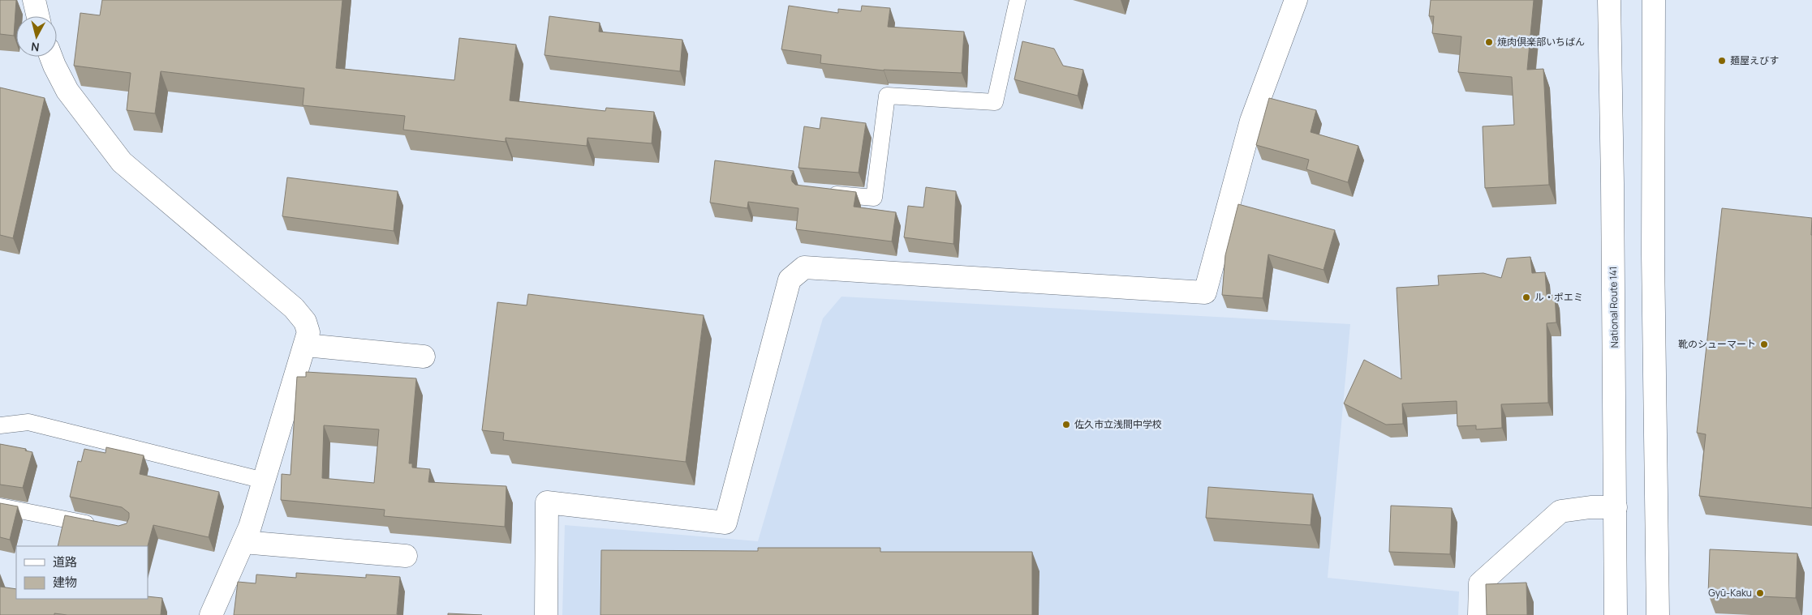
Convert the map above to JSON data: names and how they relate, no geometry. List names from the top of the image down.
{
  "streets": {
    "main road": ["National Route 141"]
  },
  "places": [
    "焼肉倶楽部いちばん",
    "麺屋えびす",
    "ル・ポエミ",
    "靴のシューマート",
    "佐久市立浅間中学校",
    "Gyū-Kaku"
  ],
  "legend": ["道路", "建物"],
  "north": "bottom"
}
